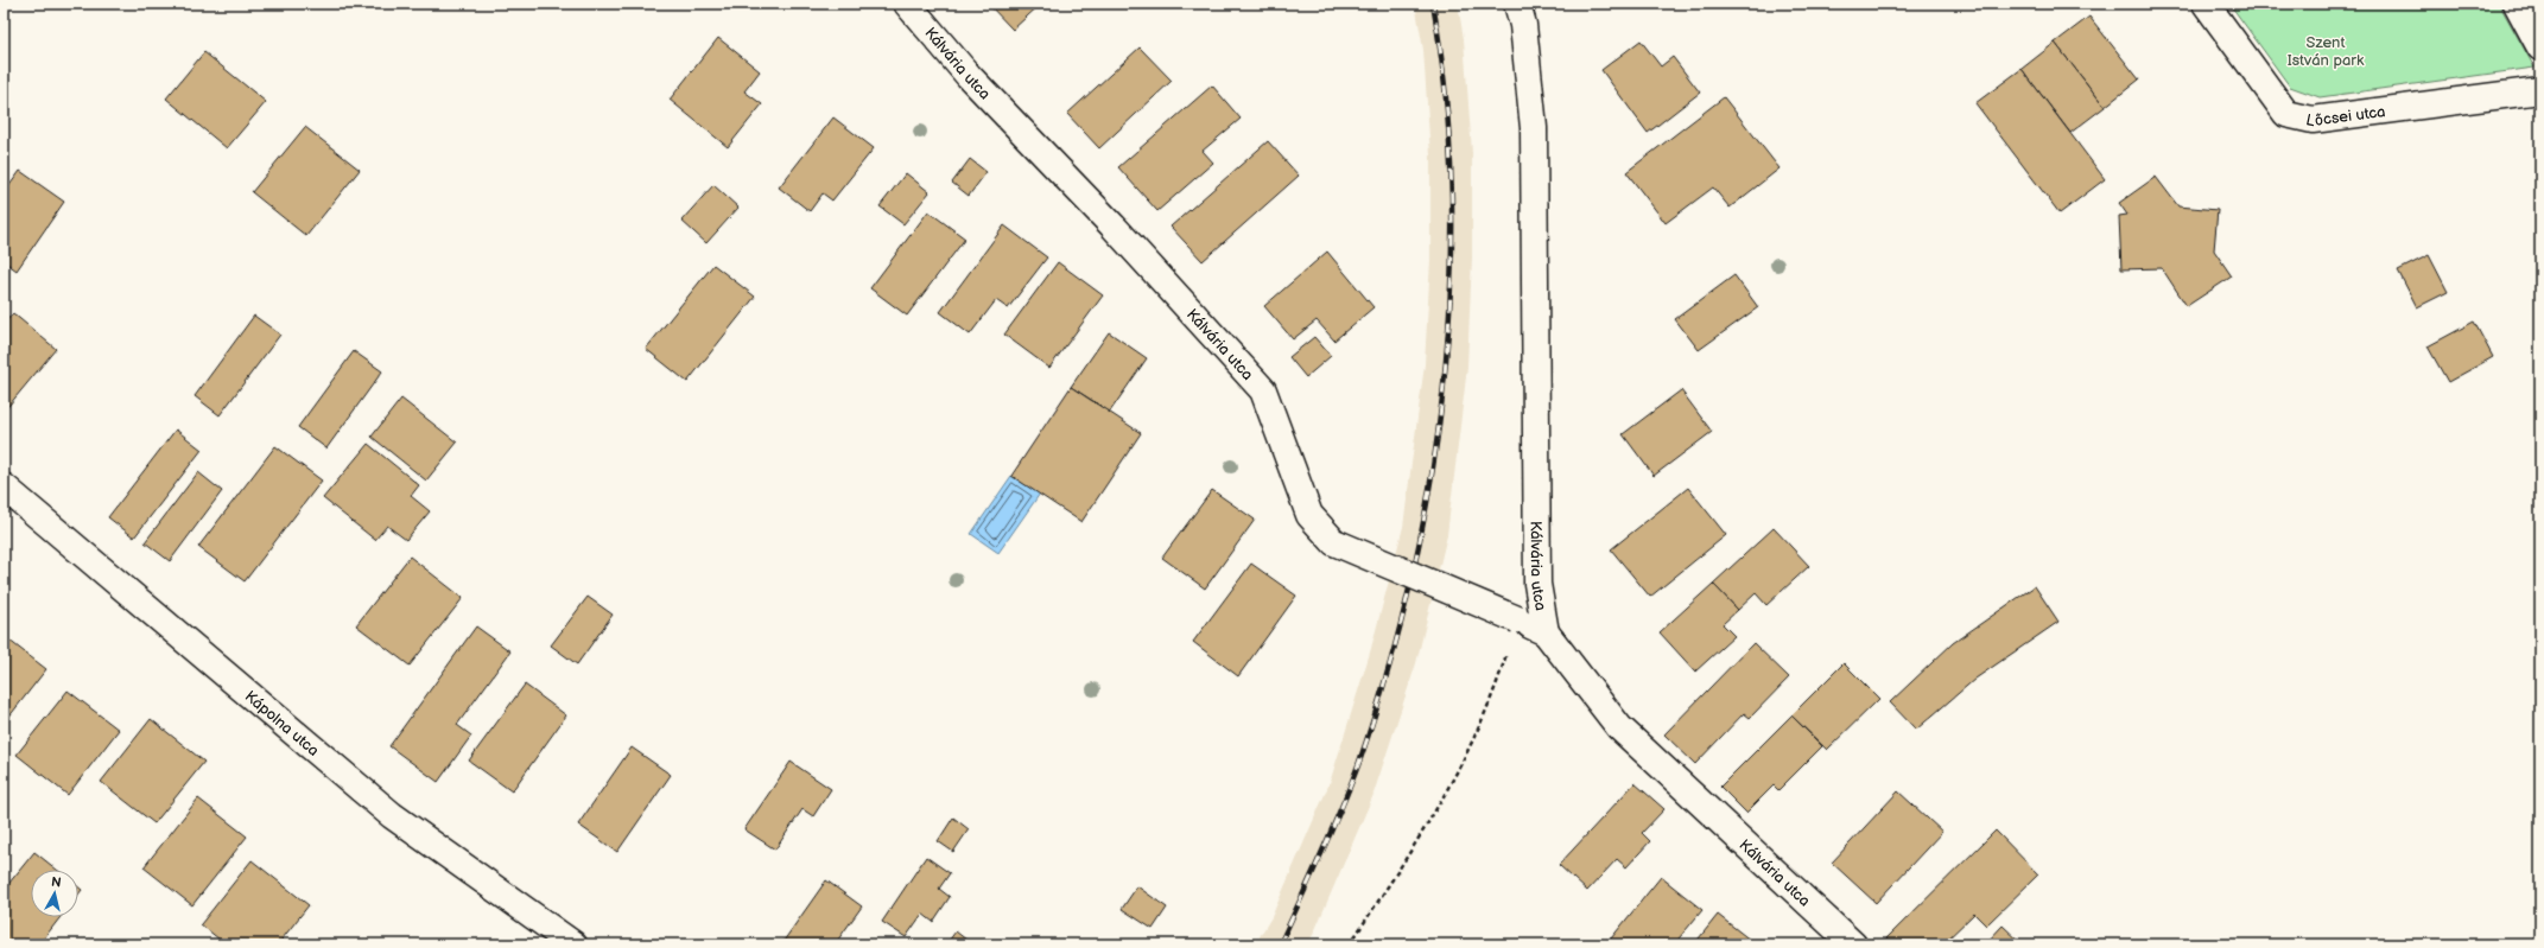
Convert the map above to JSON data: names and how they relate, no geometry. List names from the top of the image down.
{
  "streets": {
    "street": ["Kálvária utca", "Lőcsei utca", "Kápolna utca"]
  },
  "parks": ["Szent István park"],
  "north": "top"
}
